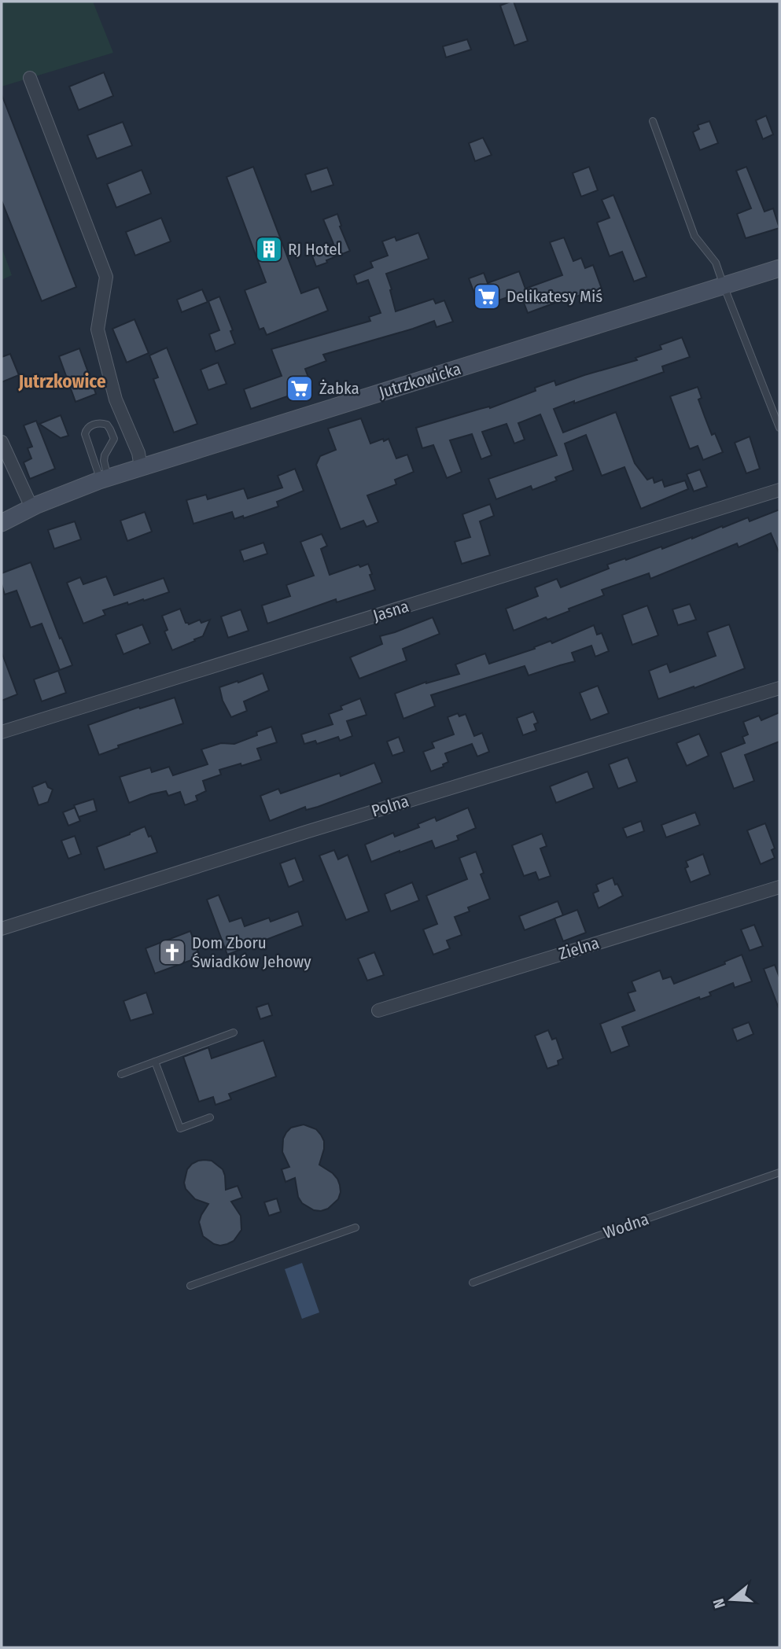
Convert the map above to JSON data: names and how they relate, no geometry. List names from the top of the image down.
{
  "streets": {
    "main road": ["Jutrzkowicka"],
    "street": ["Jasna", "Polna", "Zielna"],
    "lane": ["Wodna"]
  },
  "districts": ["Jutrzkowice"],
  "places": {
    "building": ["RJ Hotel"],
    "supermarket": ["Delikatesy Miś", "Żabka"],
    "church": ["Dom Zboru Świadków Jehowy"]
  },
  "north": "left"
}
